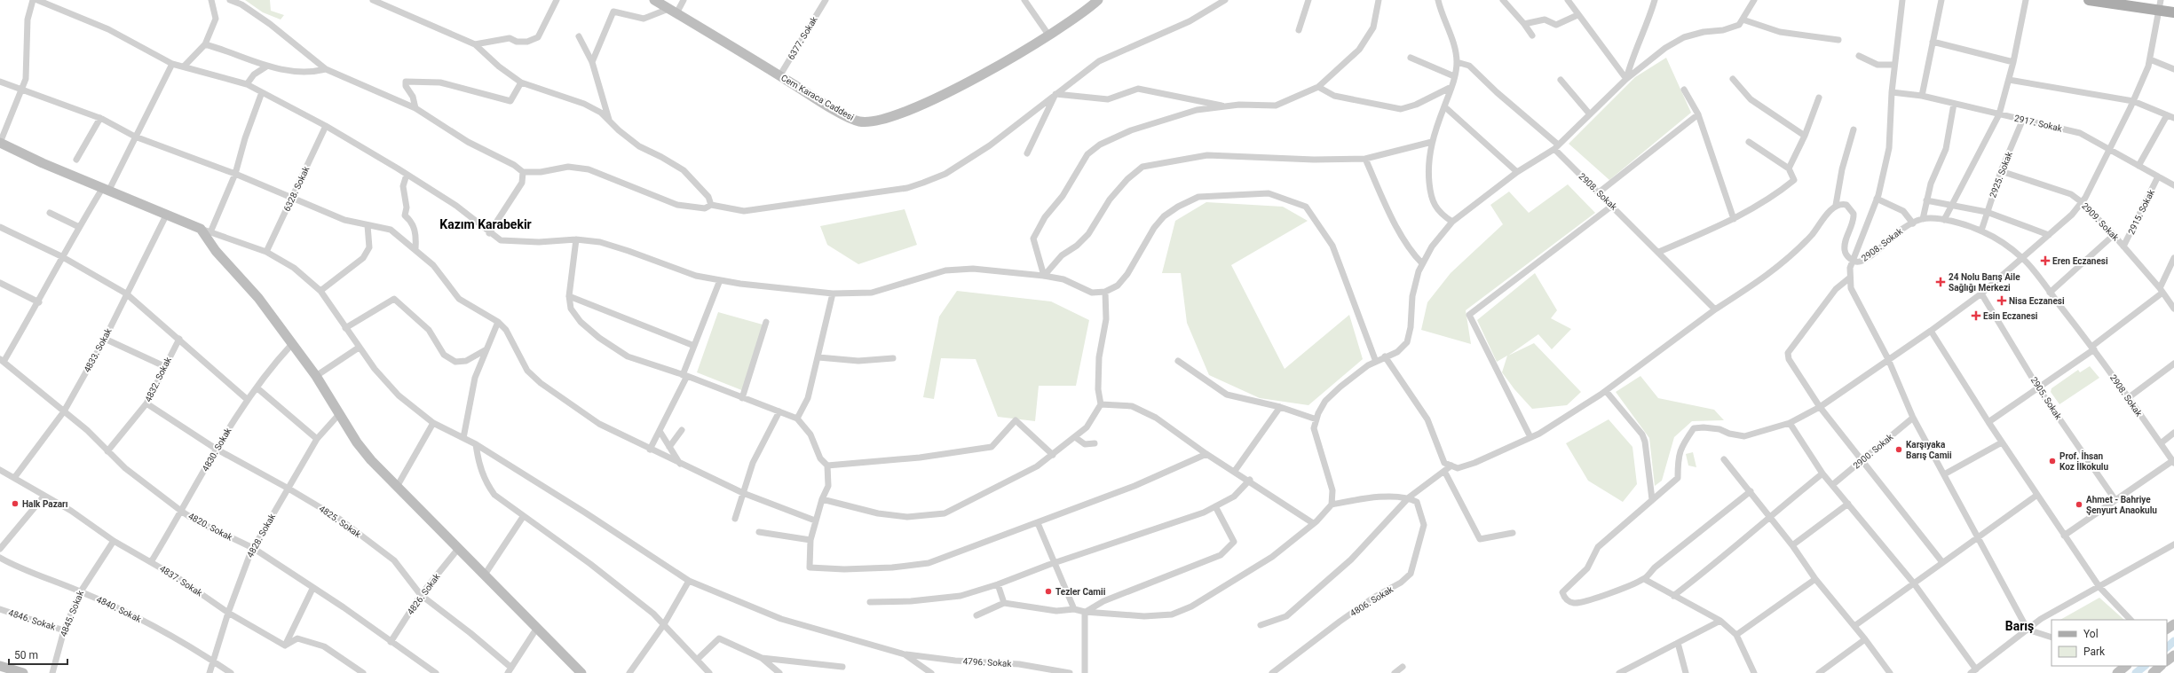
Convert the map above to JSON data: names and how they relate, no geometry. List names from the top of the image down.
{
  "streets": {
    "street": [
      "6377. Sokak",
      "Cem Karaca Caddesi",
      "2917. Sokak",
      "2925. Sokak",
      "6328. Sokak",
      "2908. Sokak",
      "2915. Sokak",
      "2909. Sokak",
      "4833. Sokak",
      "4832. Sokak",
      "2905. Sokak",
      "4830. Sokak",
      "2900. Sokak",
      "4825. Sokak",
      "4820. Sokak",
      "4828. Sokak",
      "4837. Sokak",
      "4826. Sokak",
      "4806. Sokak",
      "4840. Sokak",
      "4845. Sokak",
      "4846. Sokak",
      "4796. Sokak"
    ]
  },
  "crossings": [
    ["6377. Sokak", "Cem Karaca Caddesi"],
    ["2917. Sokak", "2925. Sokak"],
    ["2917. Sokak", "2915. Sokak"],
    ["2925. Sokak", "2908. Sokak"],
    ["2925. Sokak", "2909. Sokak"],
    ["2908. Sokak", "2915. Sokak"],
    ["2915. Sokak", "2909. Sokak"],
    ["4833. Sokak", "4820. Sokak"],
    ["4833. Sokak", "4837. Sokak"],
    ["4832. Sokak", "4825. Sokak"],
    ["4832. Sokak", "4820. Sokak"],
    ["4830. Sokak", "4825. Sokak"],
    ["4830. Sokak", "4820. Sokak"],
    ["4830. Sokak", "4837. Sokak"],
    ["4825. Sokak", "4828. Sokak"],
    ["4825. Sokak", "4826. Sokak"],
    ["4820. Sokak", "4828. Sokak"],
    ["4820. Sokak", "4826. Sokak"],
    ["4828. Sokak", "4837. Sokak"],
    ["4828. Sokak", "4840. Sokak"],
    ["4837. Sokak", "4845. Sokak"],
    ["4840. Sokak", "4845. Sokak"],
    ["4845. Sokak", "4846. Sokak"]
  ],
  "districts": ["Kazım Karabekir", "Barış"],
  "places": {
    "health": [
      "Eren Eczanesi",
      "24 Nolu Barış Aile Sağlığı Merkezi",
      "Nisa Eczanesi",
      "Esin Eczanesi"
    ],
    "other": [
      "Karşıyaka Barış Camii",
      "Prof. İhsan Koz İlkokulu",
      "Halk Pazarı",
      "Ahmet - Bahriye Şenyurt Anaokulu",
      "Tezler Camii"
    ]
  },
  "legend": ["Yol", "Park"],
  "scale_bar": "50 m"
}
